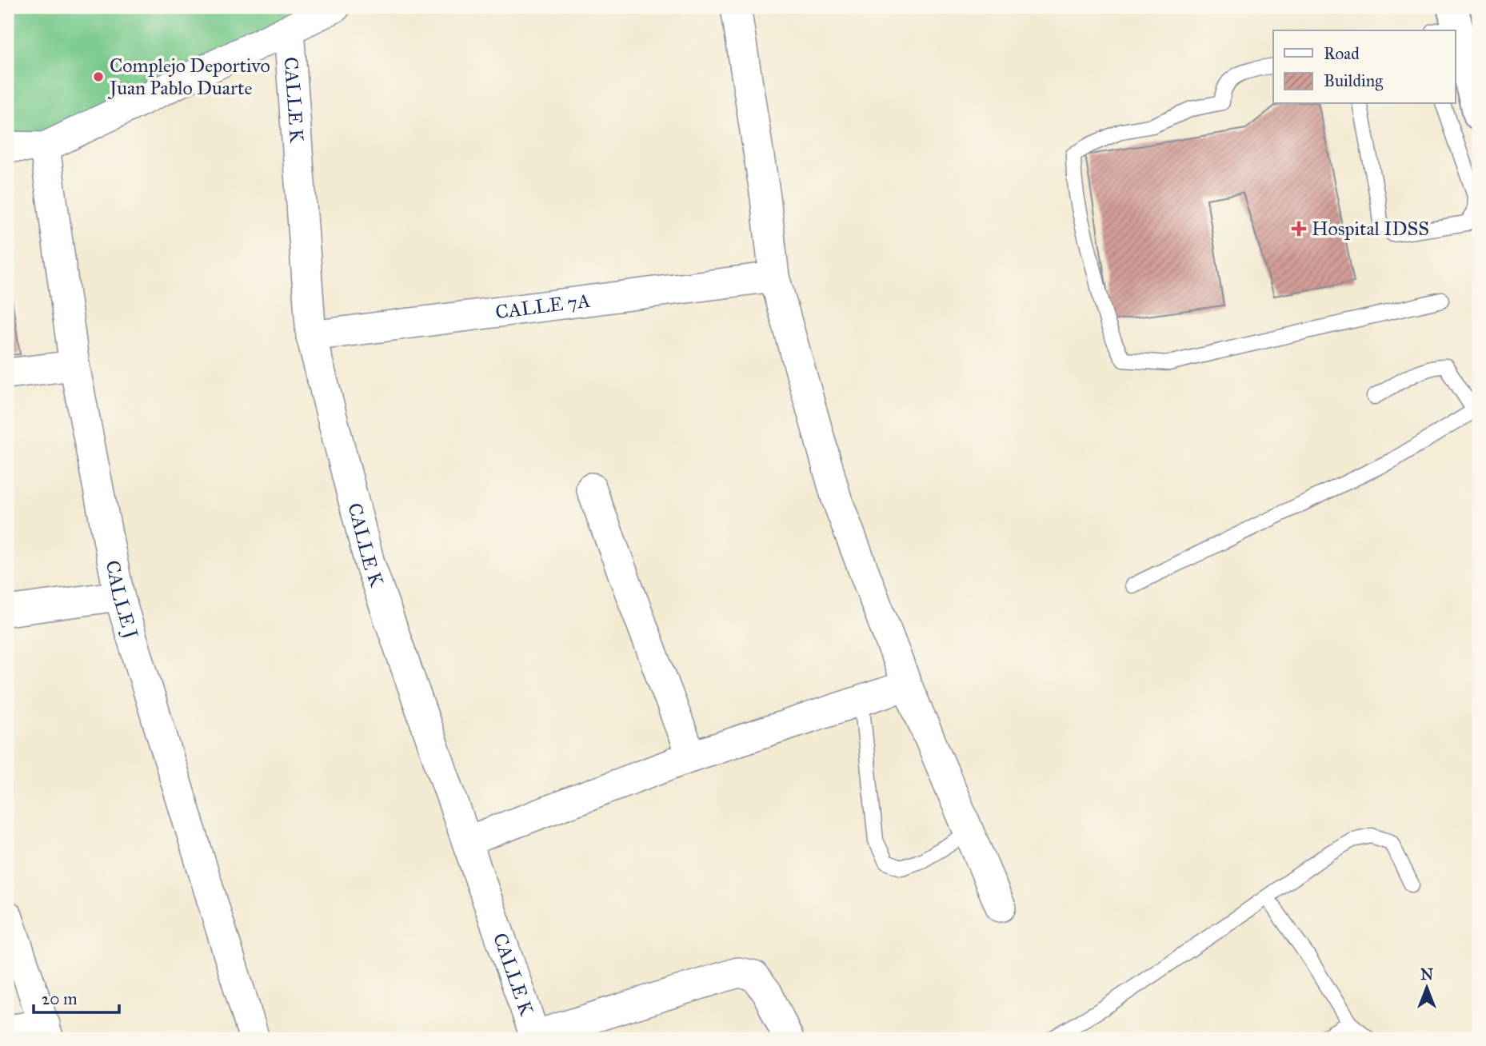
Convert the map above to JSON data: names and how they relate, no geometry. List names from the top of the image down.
{
  "streets": {
    "street": ["CALLE K", "CALLE 7A", "CALLE J"]
  },
  "crossings": [
    ["CALLE K", "CALLE 7A"]
  ],
  "places": {
    "other": ["Complejo Deportivo Juan Pablo Duarte"],
    "health": ["Hospital IDSS"]
  },
  "legend": ["Road", "Building"],
  "scale_bar": "20 m",
  "north": "top"
}
